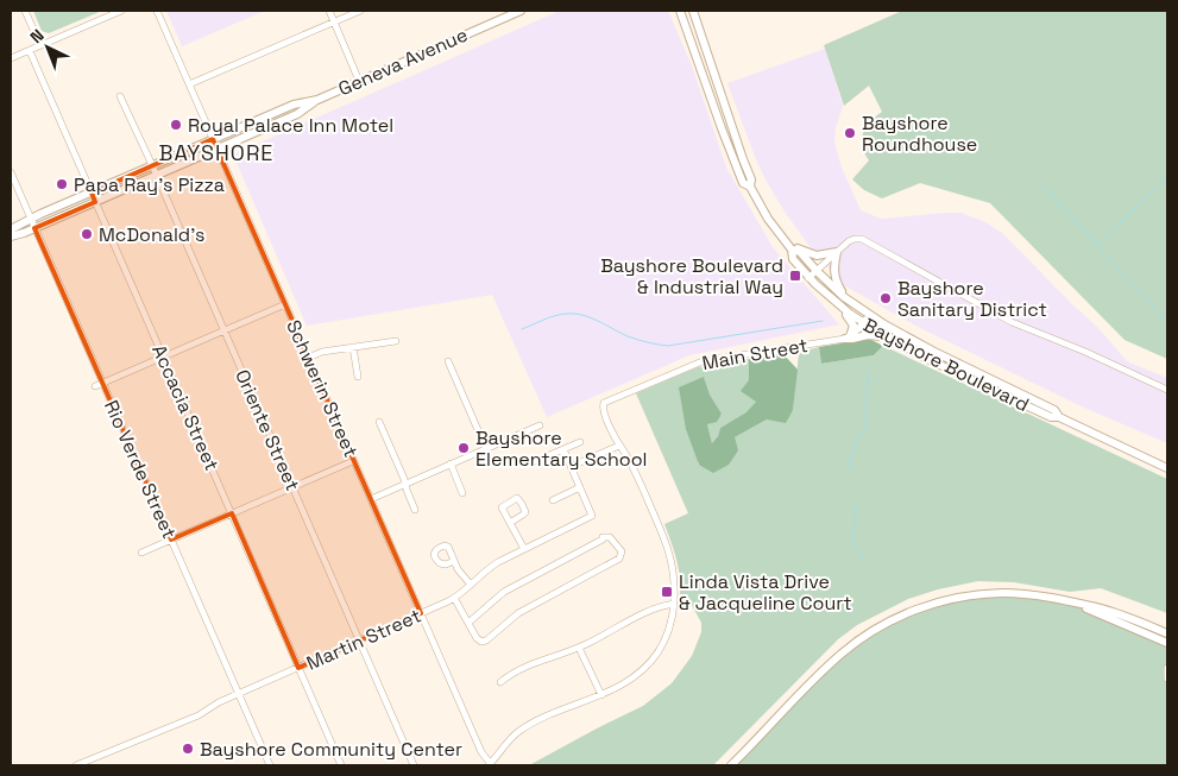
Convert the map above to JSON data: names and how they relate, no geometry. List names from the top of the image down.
{
  "streets": {
    "main road": ["Geneva Avenue", "Bayshore Boulevard"],
    "street": [
      "Main Street",
      "Schwerin Street",
      "Accacia Street",
      "Oriente Street",
      "Rio Verde Street",
      "Martin Street"
    ]
  },
  "crossings": [
    ["Geneva Avenue", "Schwerin Street"],
    ["Geneva Avenue", "Accacia Street"],
    ["Geneva Avenue", "Oriente Street"],
    ["Geneva Avenue", "Rio Verde Street"],
    ["Schwerin Street", "Martin Street"],
    ["Accacia Street", "Martin Street"],
    ["Oriente Street", "Martin Street"],
    ["Rio Verde Street", "Martin Street"]
  ],
  "districts": ["BAYSHORE"],
  "places": {
    "other": [
      "Royal Palace Inn Motel",
      "Bayshore Roundhouse",
      "Papa Ray's Pizza",
      "McDonald's",
      "Bayshore Sanitary District",
      "Bayshore Elementary School",
      "Bayshore Community Center"
    ],
    "transit": ["Bayshore Boulevard & Industrial Way", "Linda Vista Drive & Jacqueline Court"]
  },
  "north": "top left"
}
